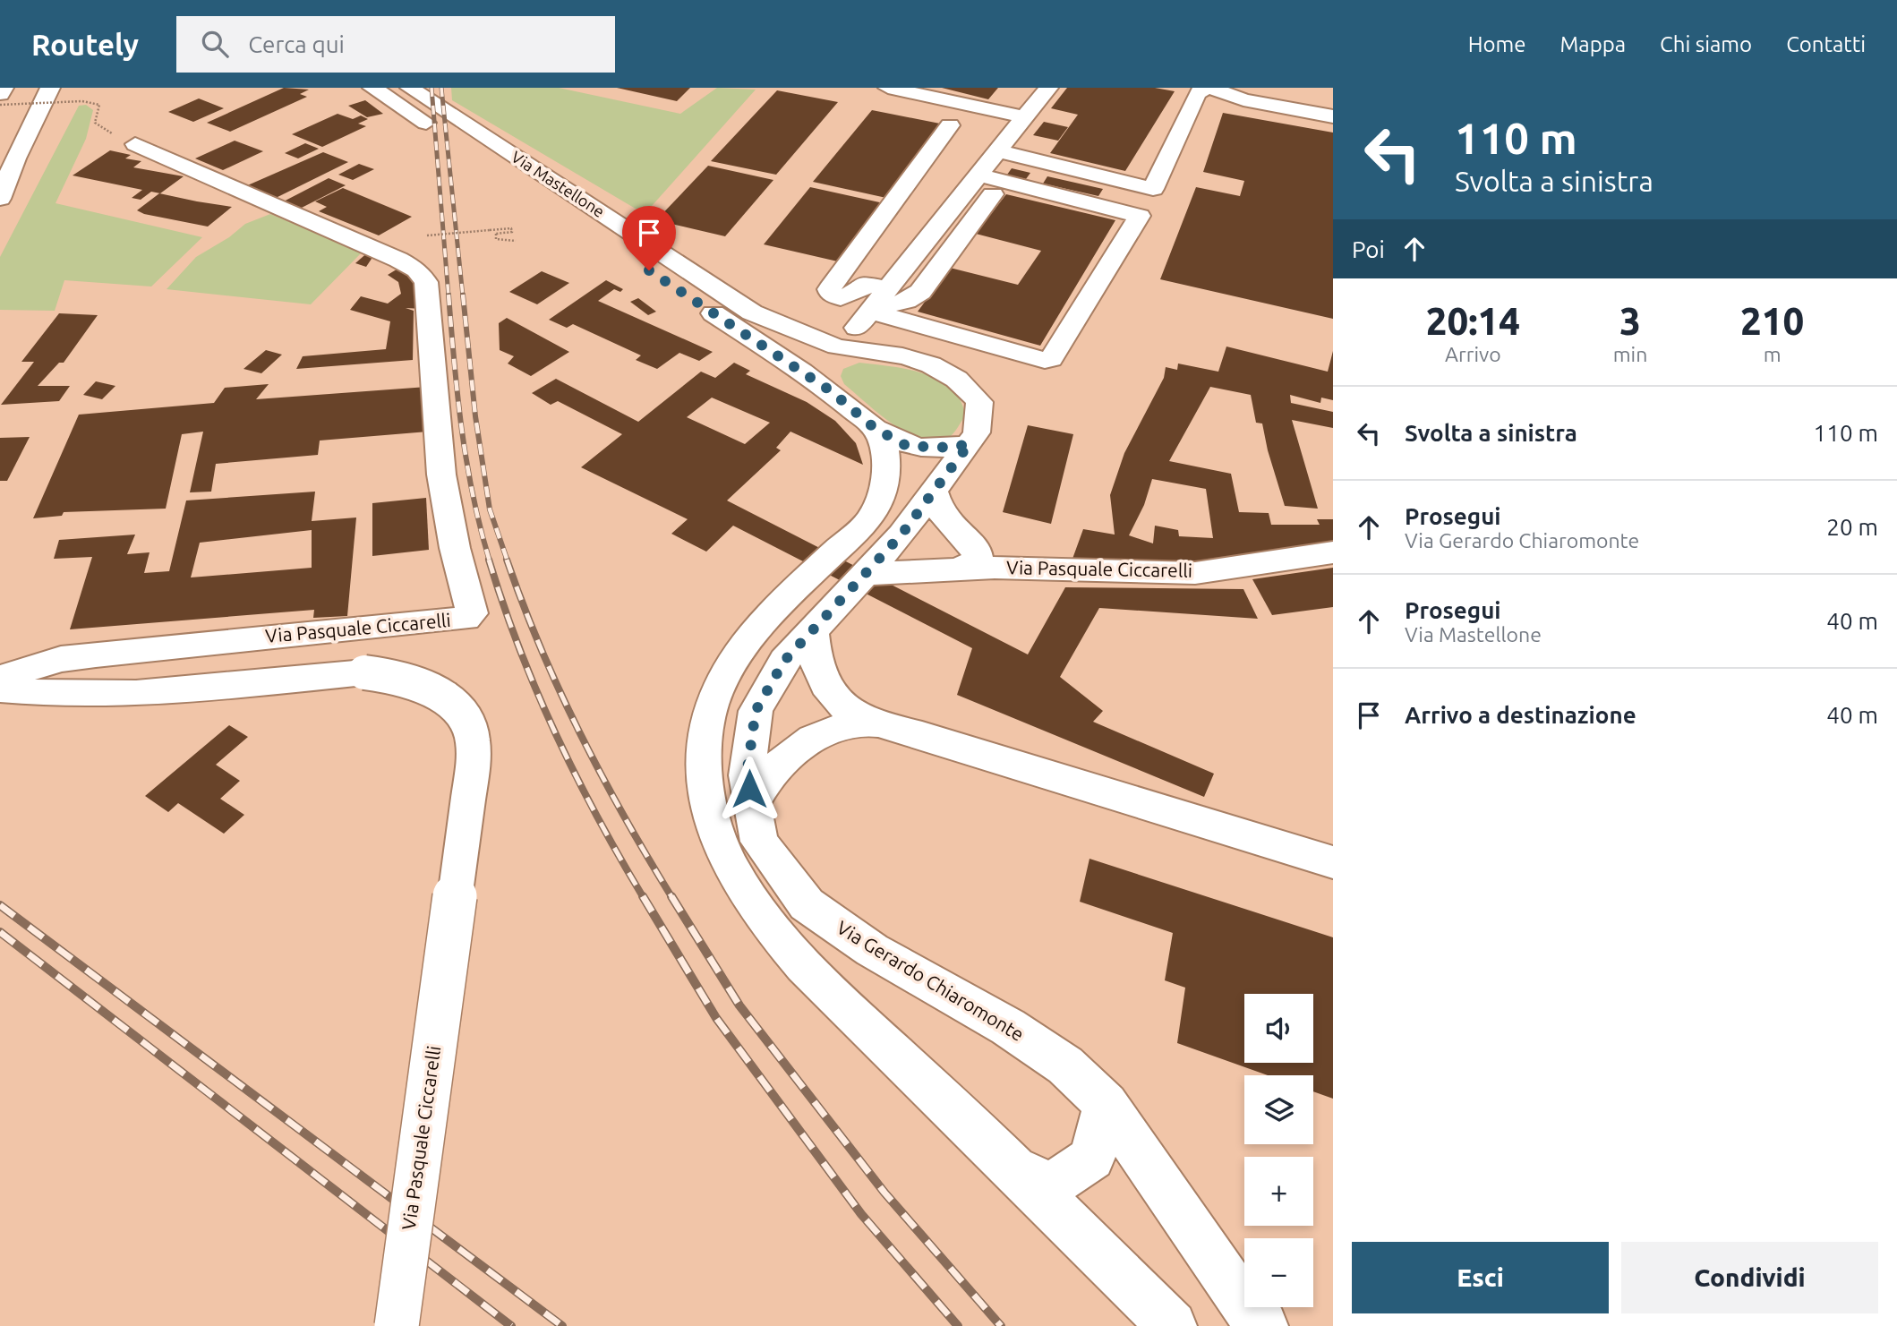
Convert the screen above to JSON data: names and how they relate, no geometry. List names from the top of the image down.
{
  "streets": {
    "main road": ["Via Mastellone", "Via Pasquale Ciccarelli", "Via Gerardo Chiaromonte"]
  },
  "crossings": [
    ["Via Mastellone", "Via Gerardo Chiaromonte"],
    ["Via Pasquale Ciccarelli", "Via Gerardo Chiaromonte"]
  ],
  "page": {
    "header": "Routely",
    "search": "Cerca qui",
    "nav": [
      "Home",
      "Mappa",
      "Chi siamo",
      "Contatti"
    ],
    "turn": ["110 m", "Svolta a sinistra"],
    "then": "Poi",
    "eta": [
      "20:14",
      "Arrivo",
      "3",
      "min",
      "210",
      "m"
    ],
    "list": [
      {
        "name": "Svolta a sinistra",
        "value": "110 m"
      },
      {
        "name": "Prosegui",
        "note": "Via Gerardo Chiaromonte",
        "value": "20 m"
      },
      {
        "name": "Prosegui",
        "note": "Via Mastellone",
        "value": "40 m"
      },
      {
        "name": "Arrivo a destinazione",
        "value": "40 m"
      }
    ],
    "map_buttons": ["+", "−"],
    "buttons": ["Esci", "Condividi"]
  }
}
